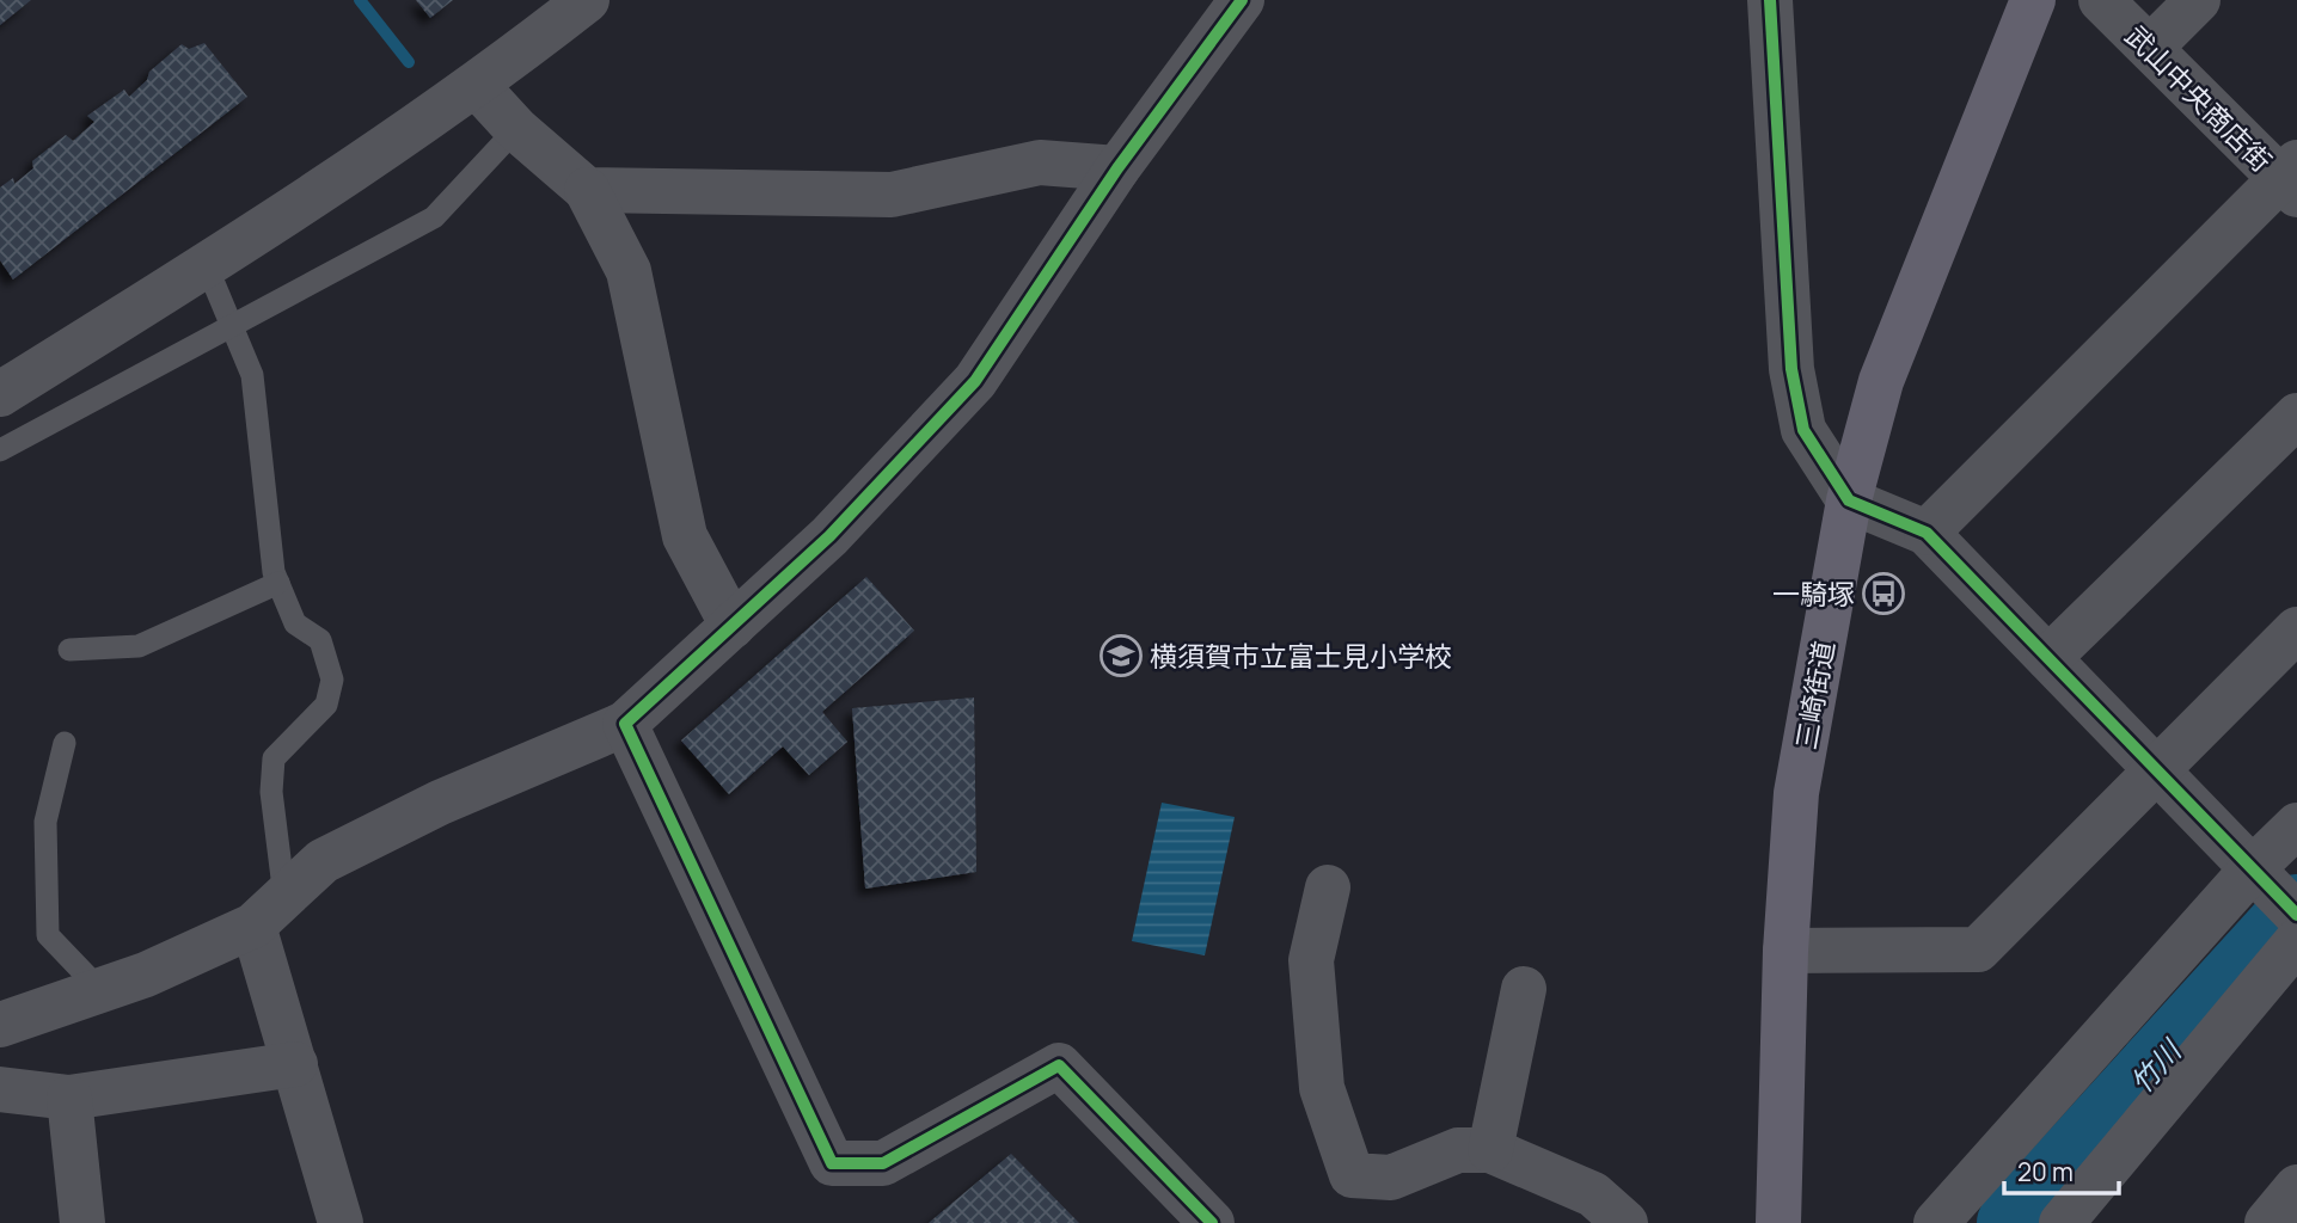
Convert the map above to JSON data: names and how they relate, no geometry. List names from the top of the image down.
{
  "streets": {
    "main road": ["三崎街道"],
    "street": ["武山中央商店街"]
  },
  "water": ["竹川"],
  "places": {
    "bus stop": ["一騎塚"],
    "school or university": ["横須賀市立富士見小学校"]
  },
  "scale_bar": "20 m"
}
